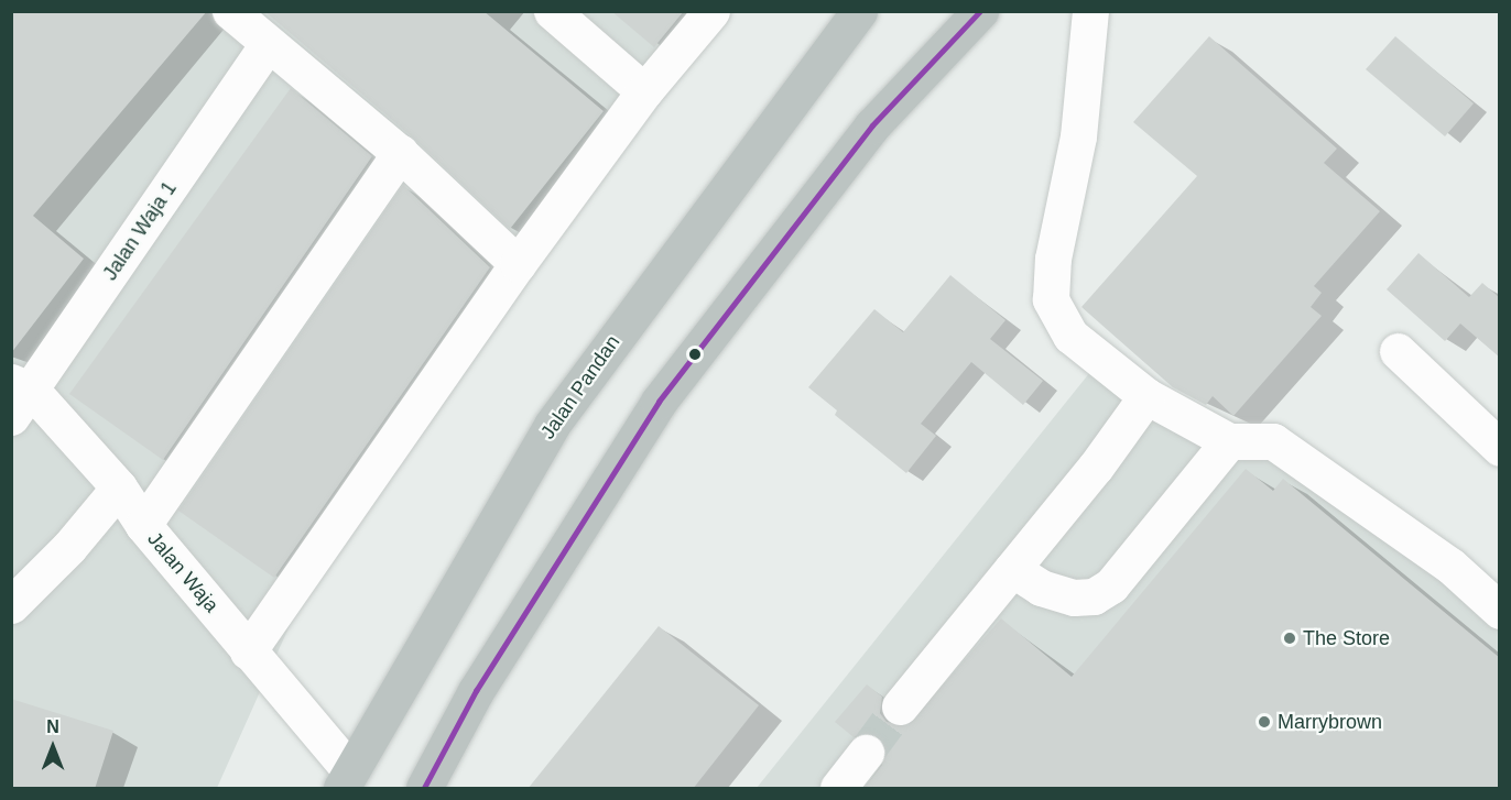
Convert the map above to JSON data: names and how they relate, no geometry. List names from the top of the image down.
{
  "streets": {
    "highway": ["Jalan Pandan"],
    "street": ["Jalan Waja 1", "Jalan Waja"]
  },
  "crossings": [
    ["Jalan Waja 1", "Jalan Waja"],
    ["Jalan Pandan", "Jalan Waja"]
  ],
  "places": ["The Store", "Marrybrown"],
  "north": "top"
}
